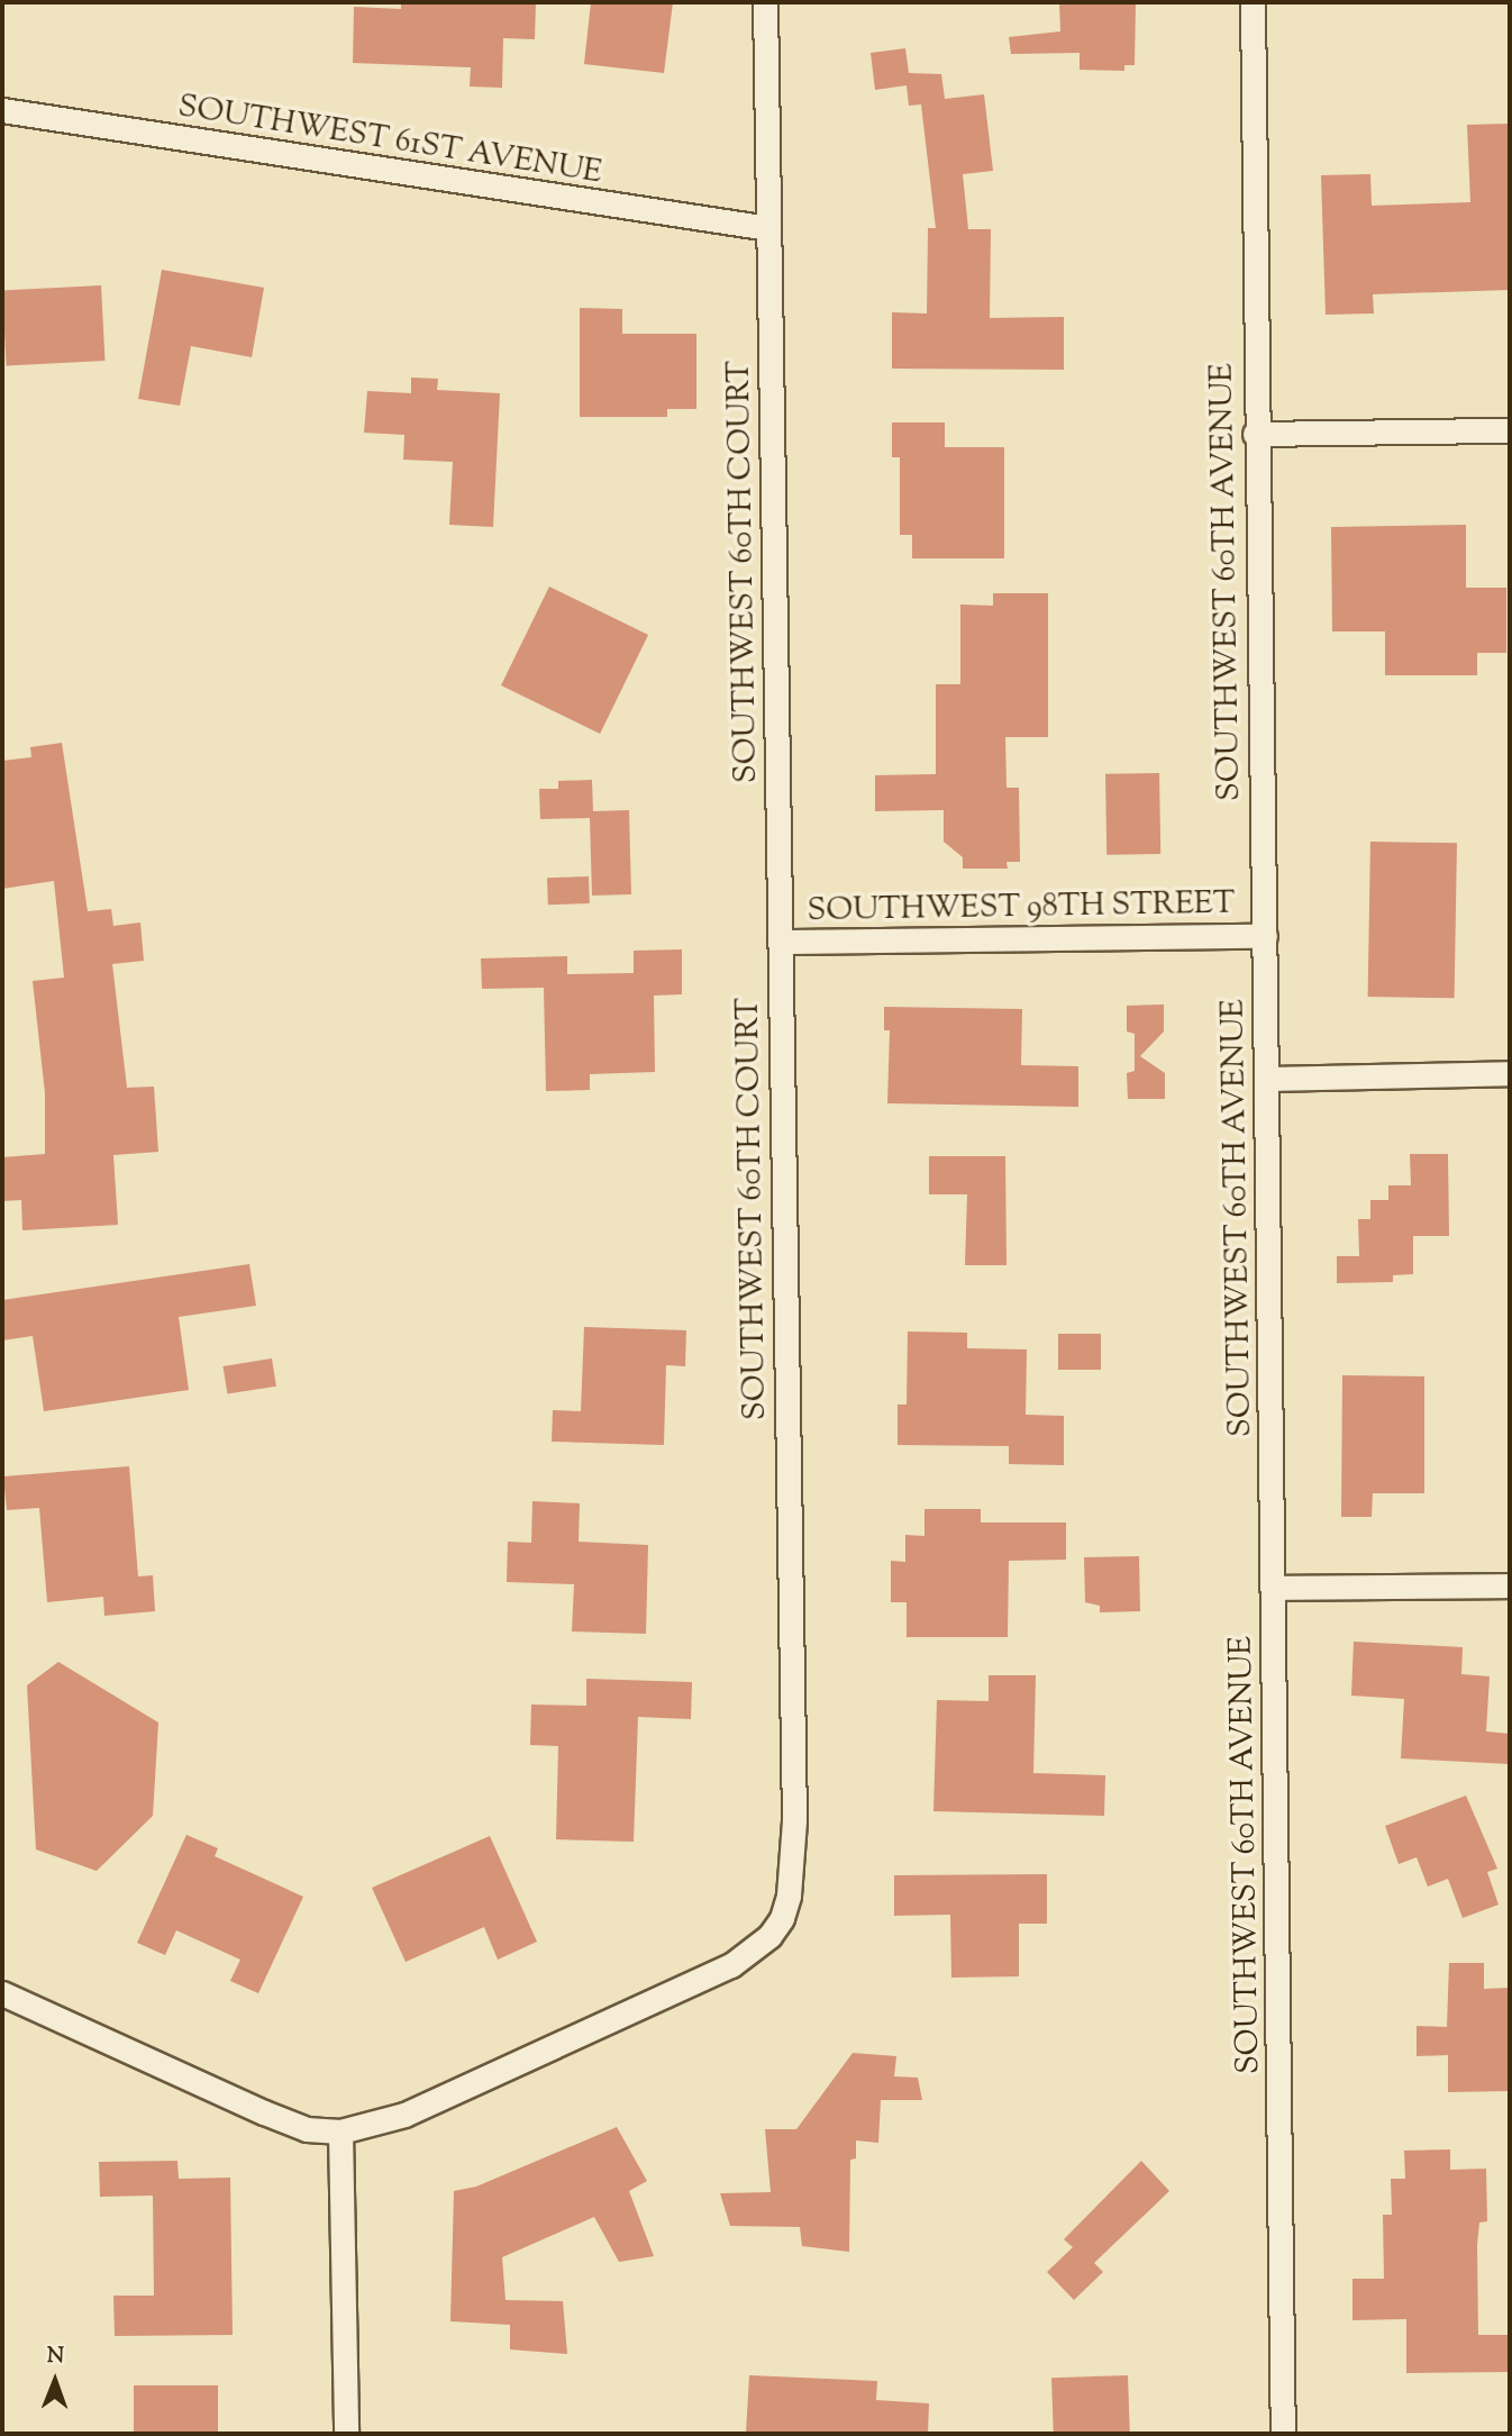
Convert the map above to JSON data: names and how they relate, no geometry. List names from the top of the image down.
{
  "streets": {
    "street": [
      "SOUTHWEST 61ST AVENUE",
      "SOUTHWEST 60TH COURT",
      "SOUTHWEST 60TH AVENUE",
      "SOUTHWEST 98TH STREET"
    ]
  },
  "crossings": [
    ["SOUTHWEST 61ST AVENUE", "SOUTHWEST 60TH COURT"],
    ["SOUTHWEST 60TH COURT", "SOUTHWEST 98TH STREET"],
    ["SOUTHWEST 60TH AVENUE", "SOUTHWEST 98TH STREET"]
  ],
  "north": "top"
}
